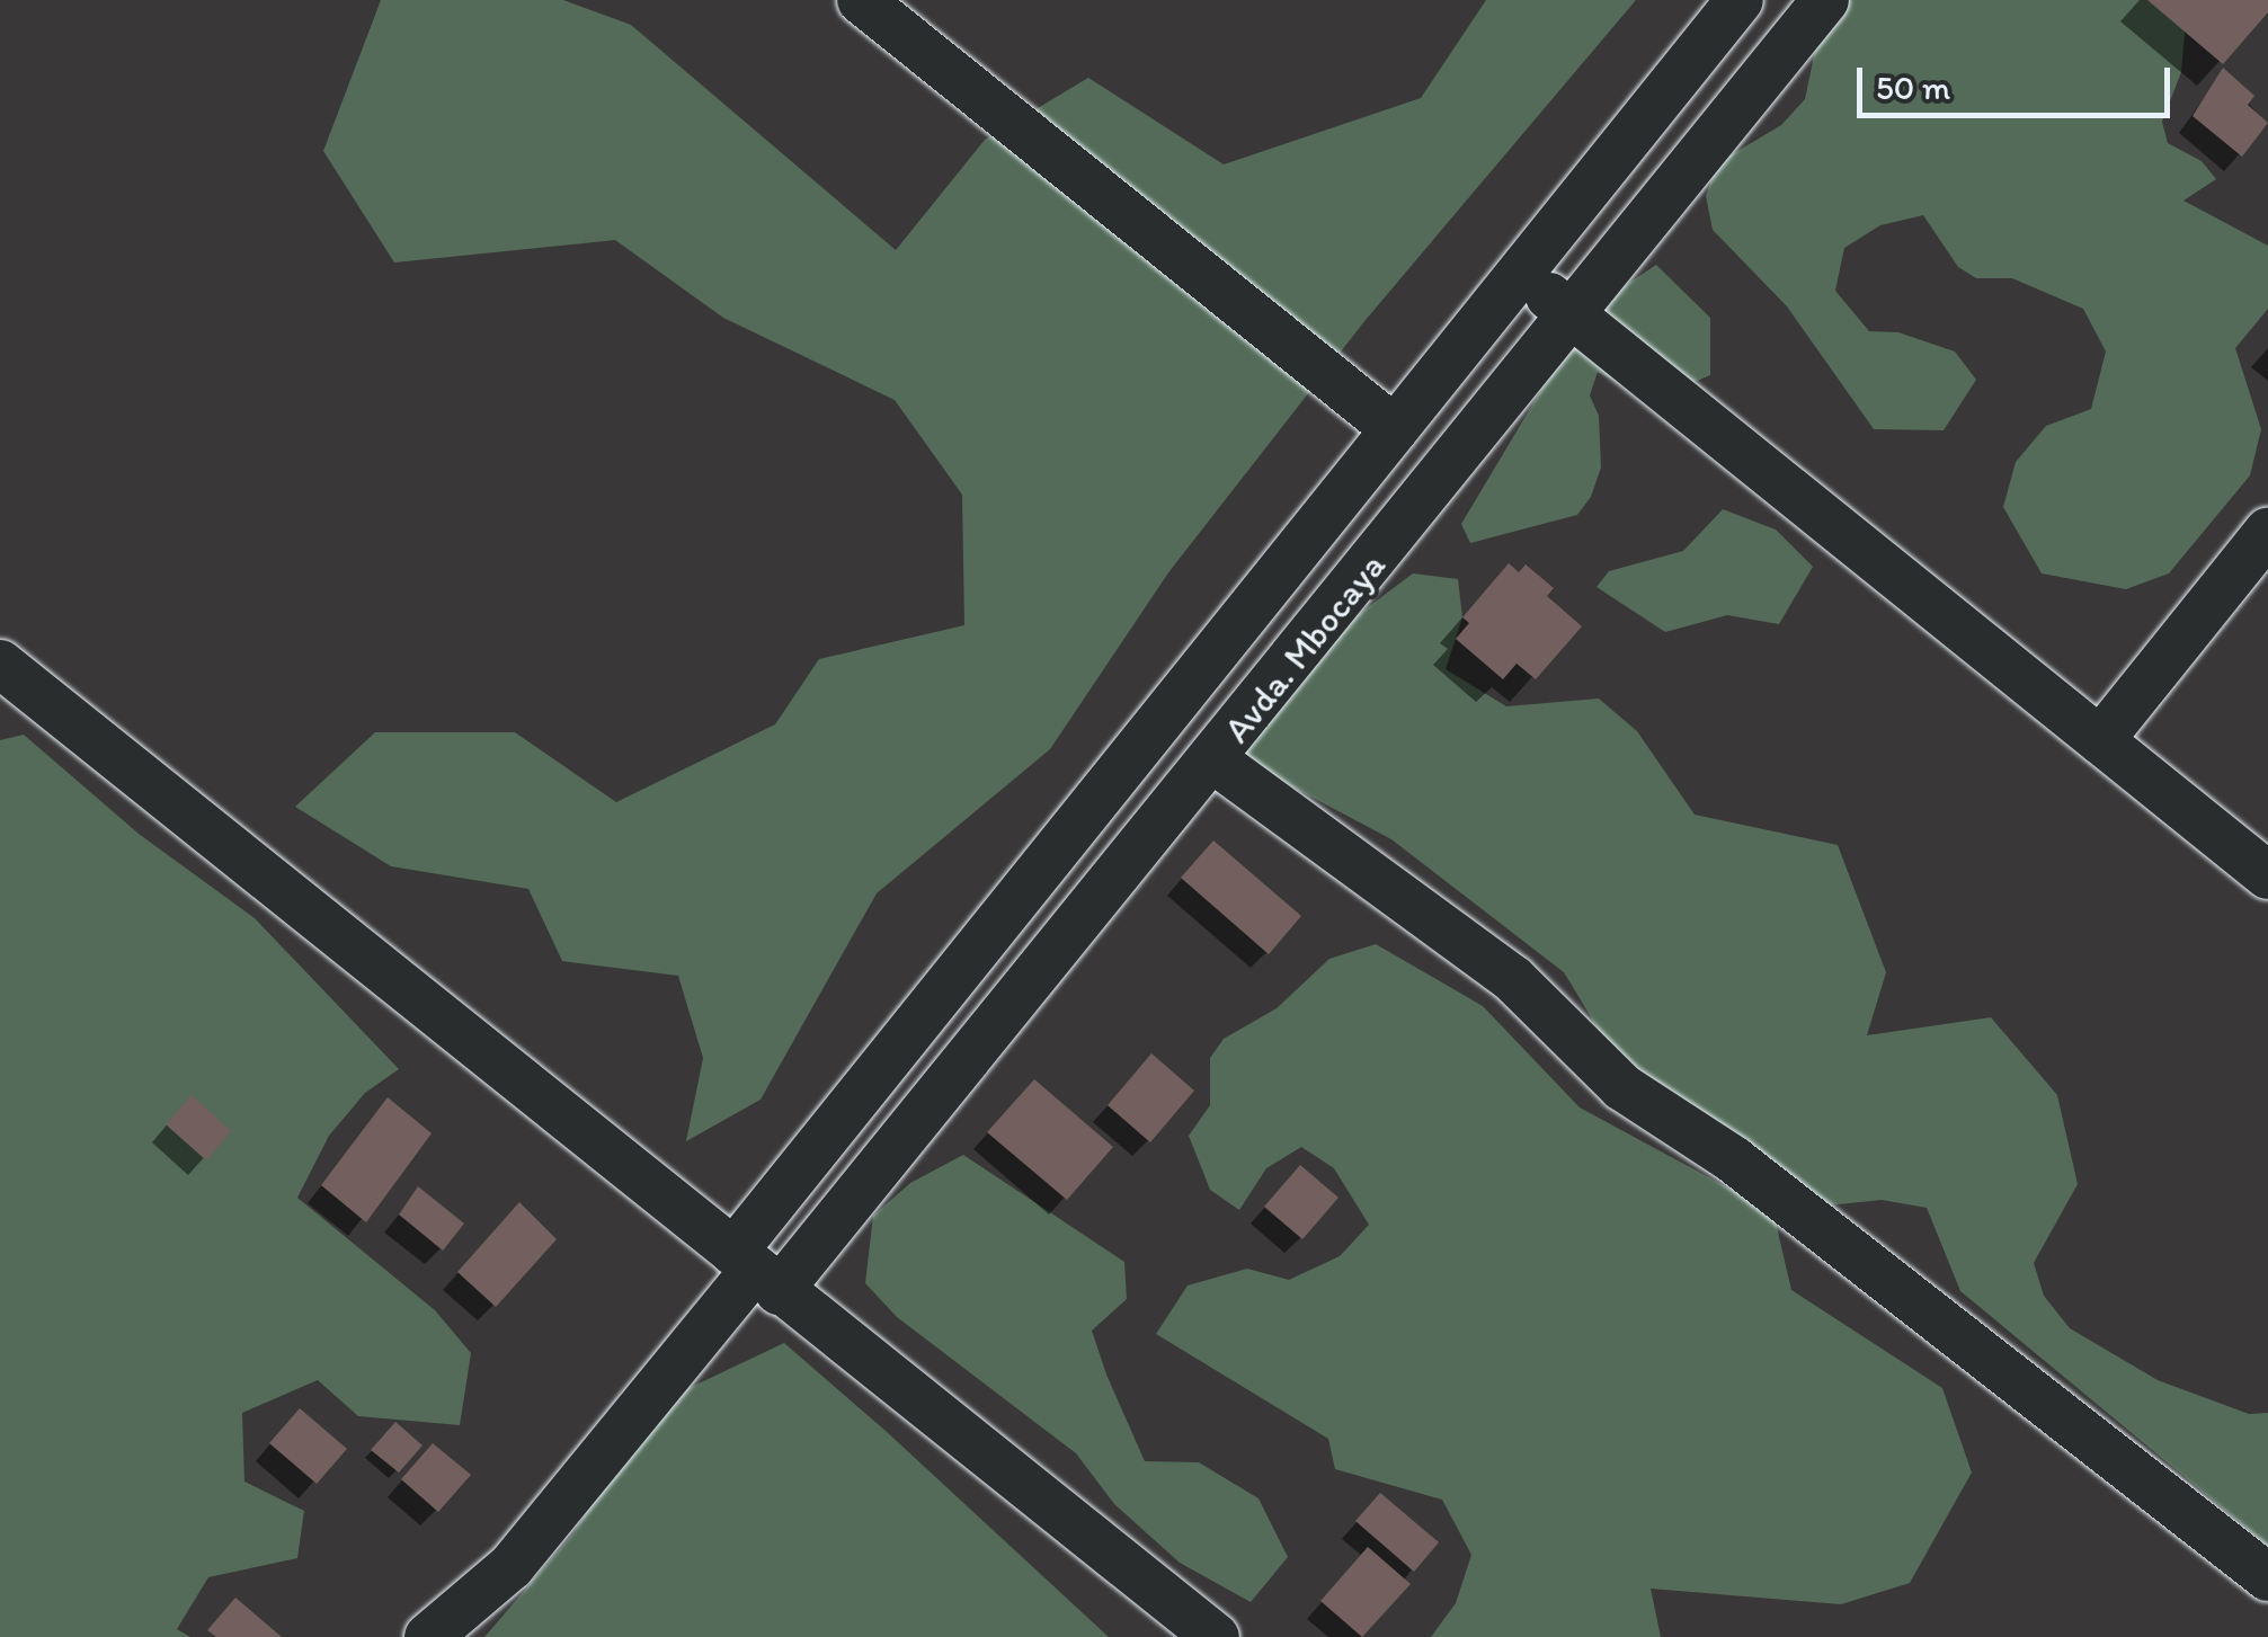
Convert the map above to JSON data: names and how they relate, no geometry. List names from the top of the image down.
{
  "streets": {
    "street": ["Avda. Mbocaya"]
  },
  "scale_bar": "50 m"
}
